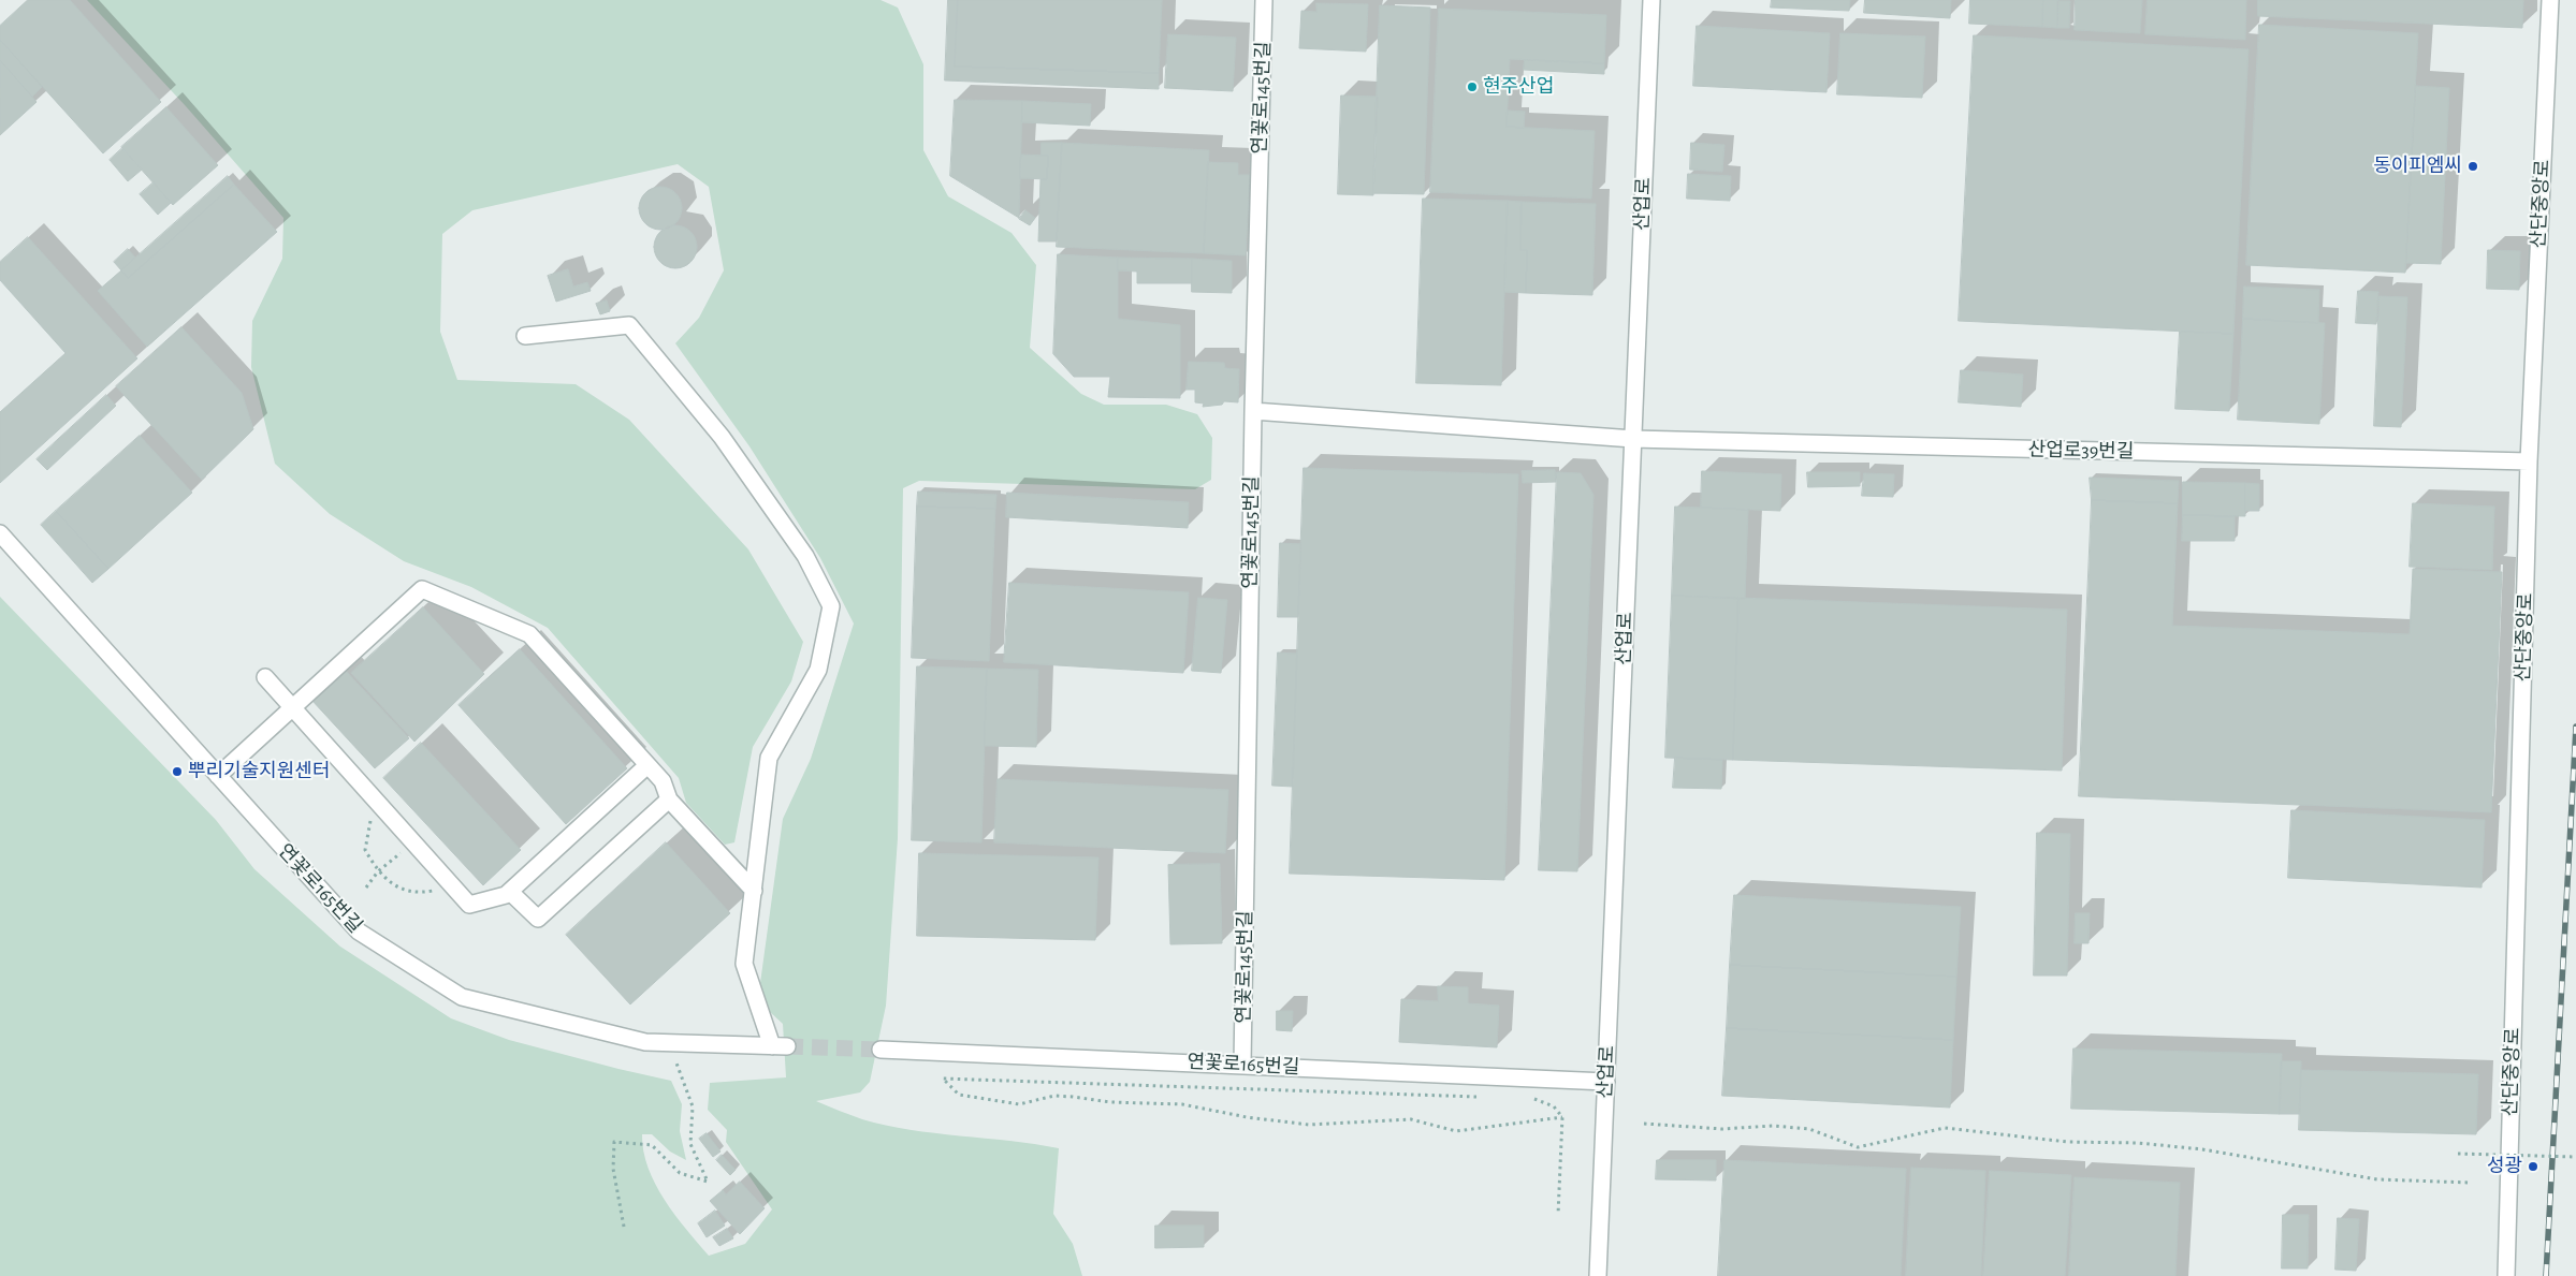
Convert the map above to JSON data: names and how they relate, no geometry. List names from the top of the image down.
{
  "streets": {
    "street": [
      "연꽃로145번길",
      "산업로",
      "산단중앙로",
      "산업로39번길",
      "연꽃로165번길"
    ]
  },
  "crossings": [
    ["연꽃로145번길", "산업로39번길"],
    ["연꽃로145번길", "연꽃로165번길"],
    ["산업로", "산업로39번길"],
    ["산업로", "연꽃로165번길"],
    ["산단중앙로", "산업로39번길"]
  ],
  "places": [
    "현주산업",
    "동이피엠씨",
    "뿌리기술지원센터",
    "성광"
  ]
}
